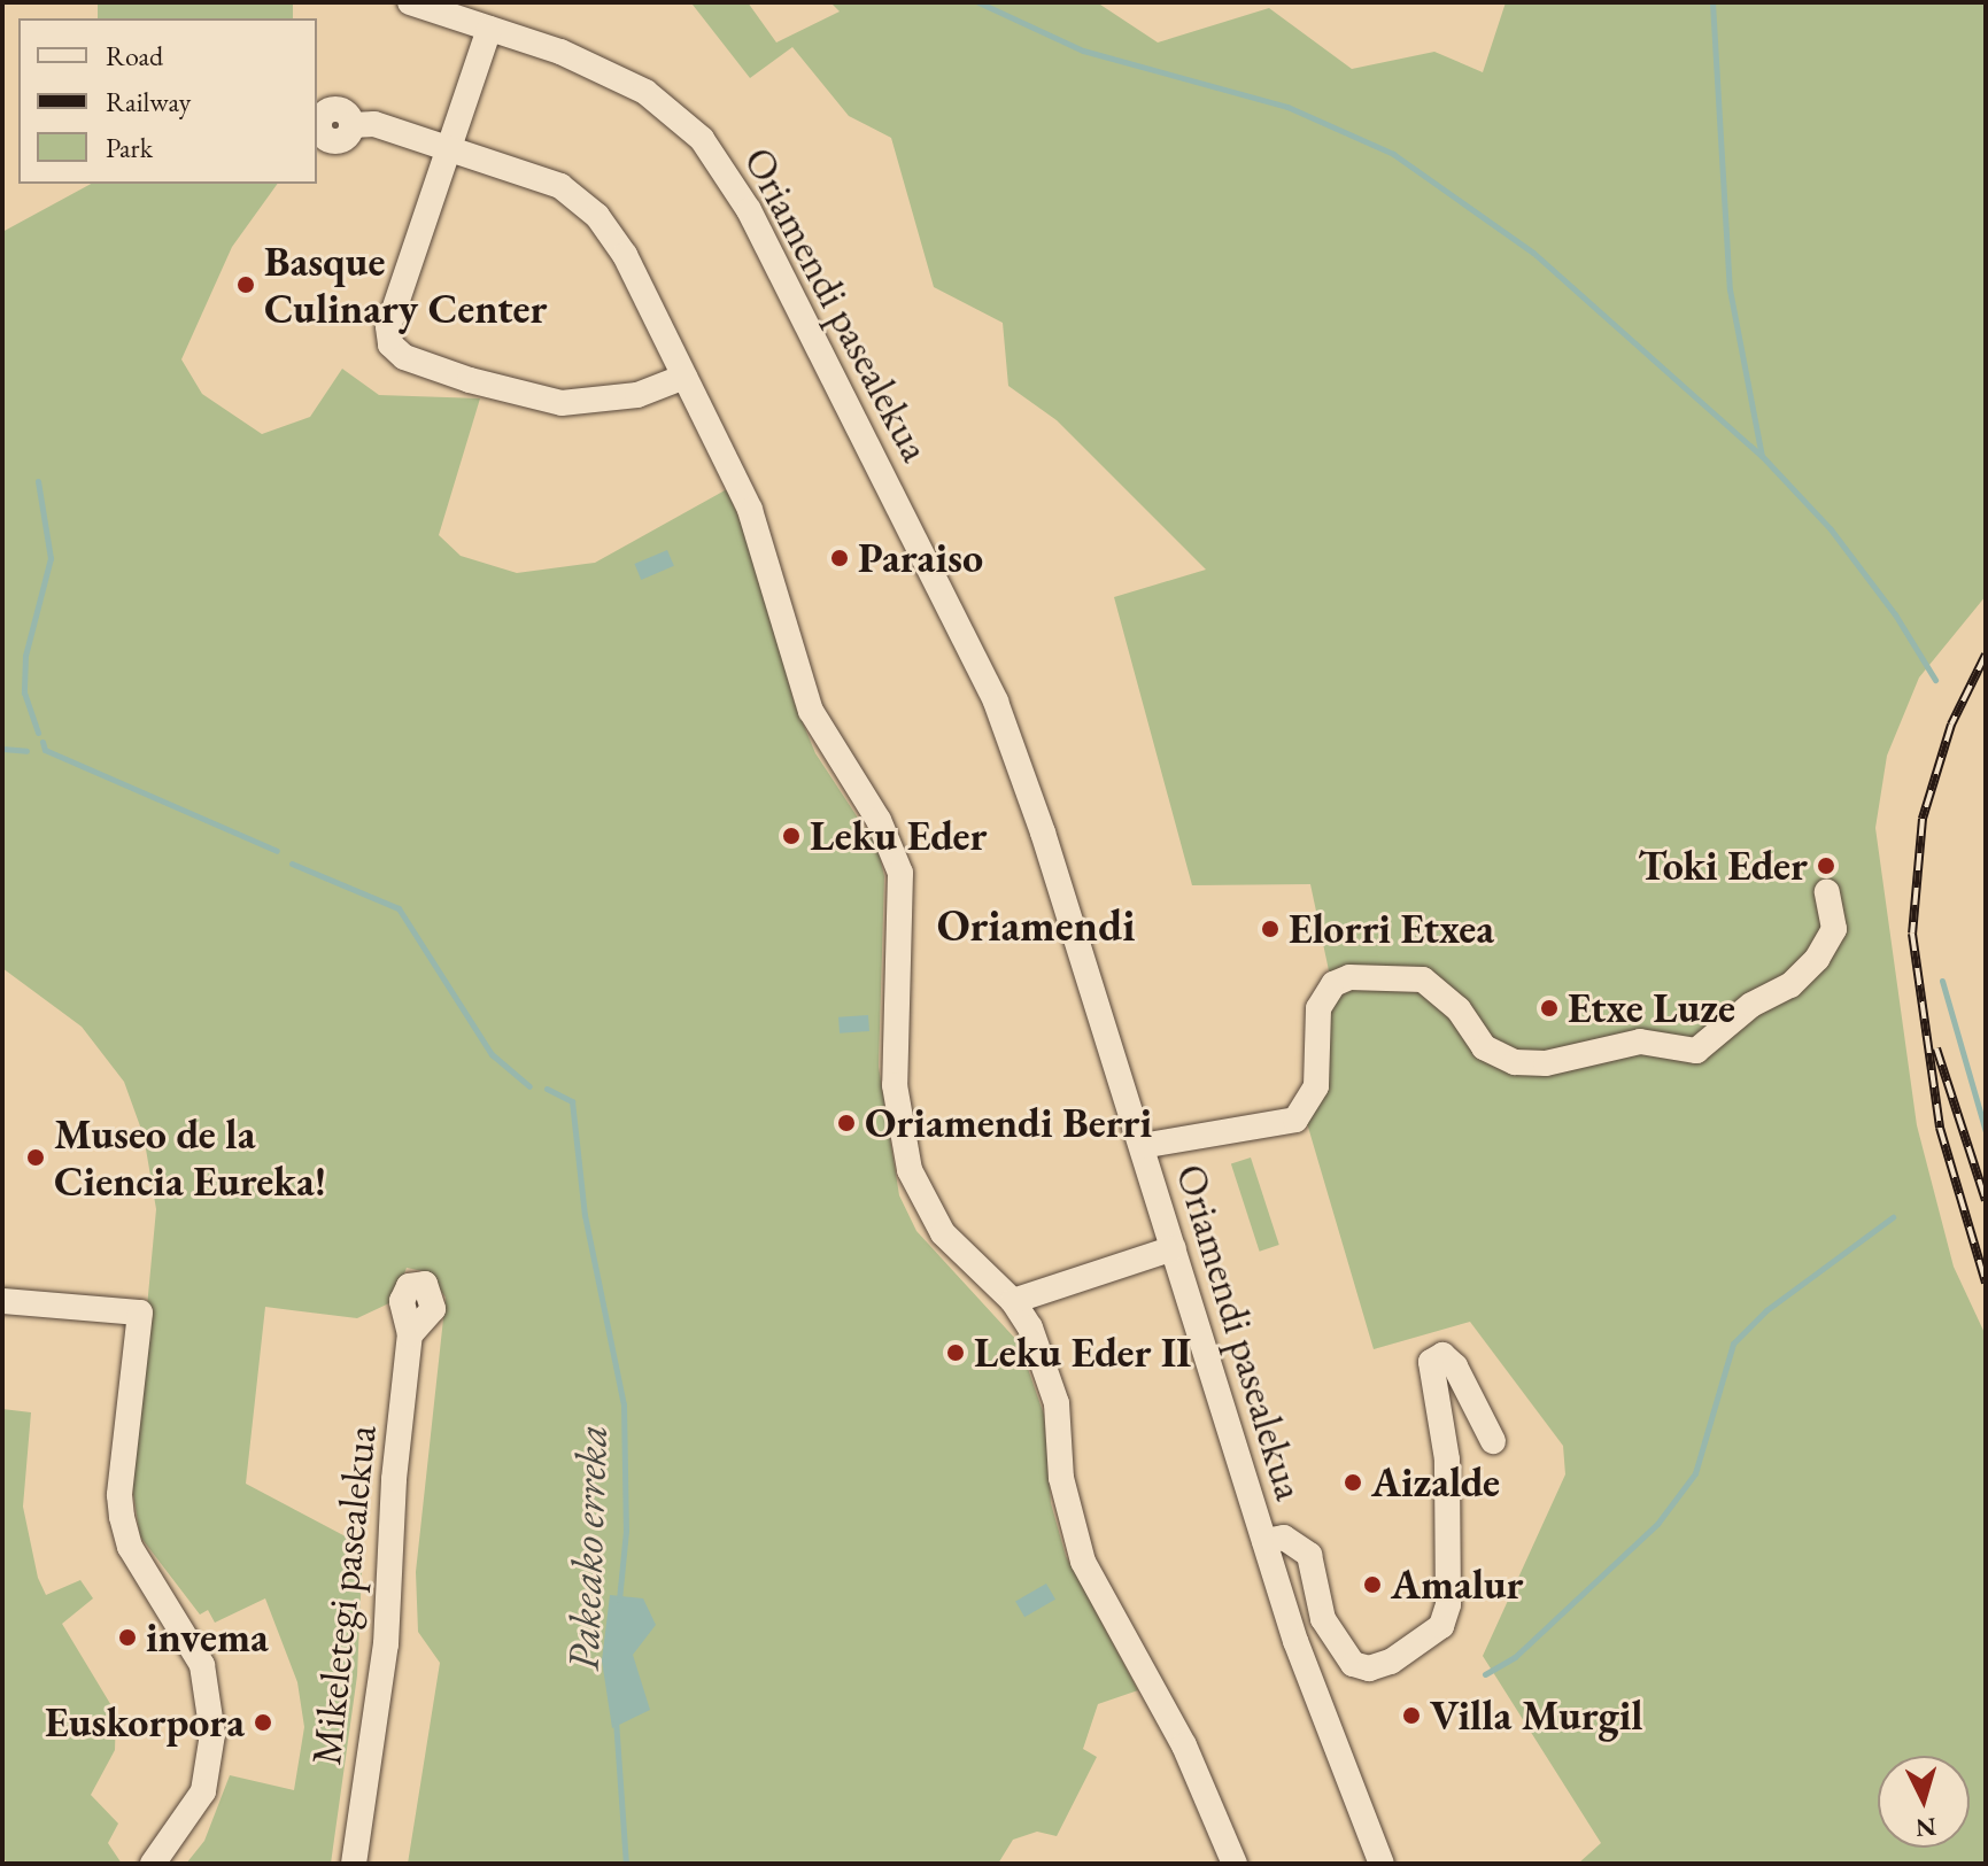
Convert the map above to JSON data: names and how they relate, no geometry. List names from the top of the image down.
{
  "streets": {
    "street": ["Oriamendi pasealekua", "Mikeletegi pasealekua"]
  },
  "districts": ["Oriamendi"],
  "water": ["Pakeako erreka"],
  "places": [
    "Basque Culinary Center",
    "Paraiso",
    "Leku Eder",
    "Toki Eder",
    "Elorri Etxea",
    "Etxe Luze",
    "Oriamendi Berri",
    "Museo de la Ciencia Eureka!",
    "Leku Eder II",
    "Aizalde",
    "Amalur",
    "invema",
    "Villa Murgil",
    "Euskorpora"
  ],
  "legend": ["Road", "Railway", "Park"],
  "north": "bottom"
}
